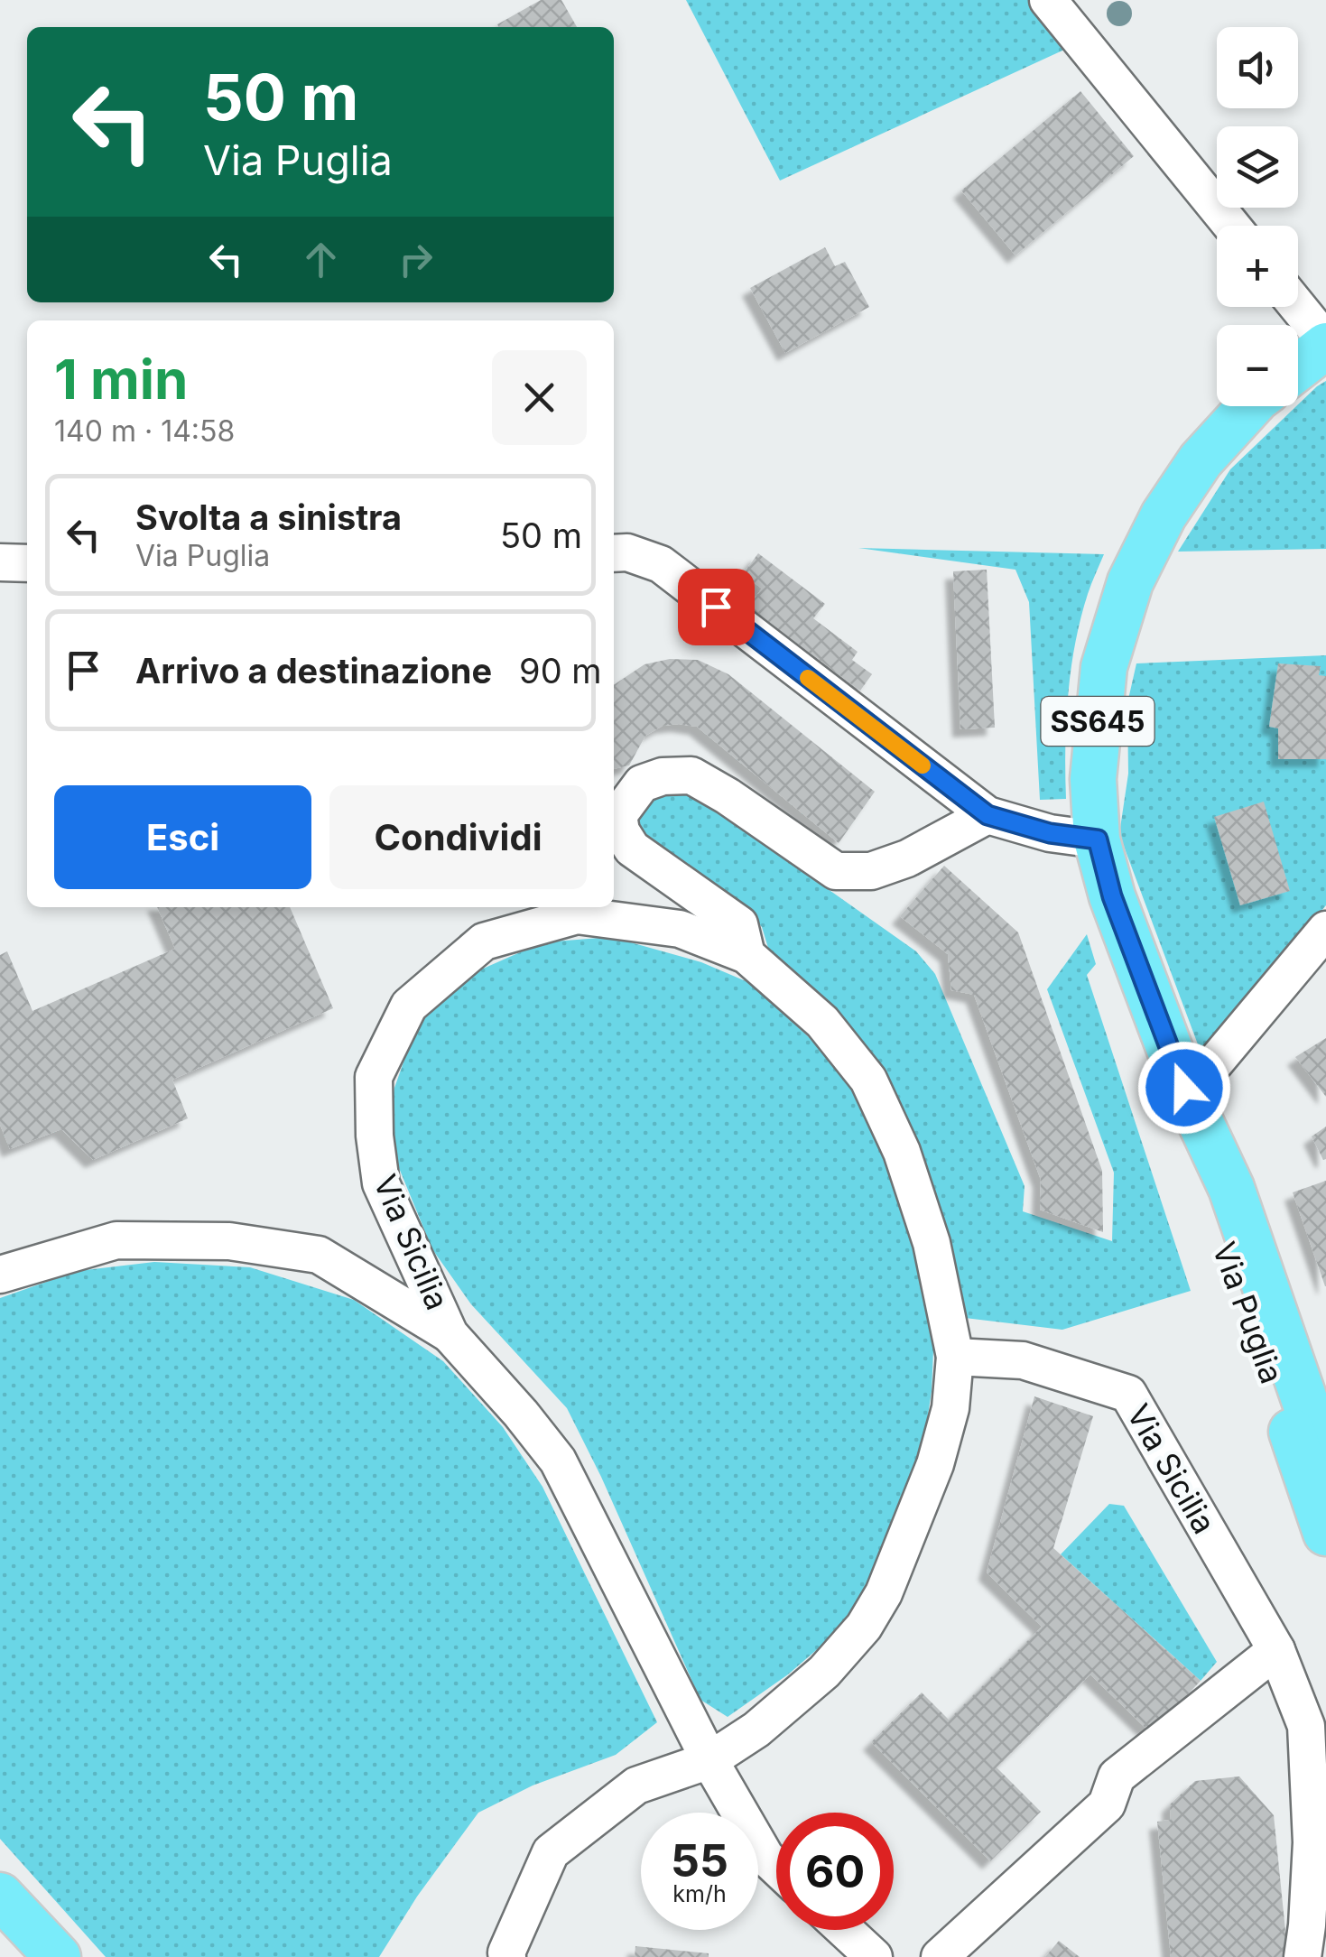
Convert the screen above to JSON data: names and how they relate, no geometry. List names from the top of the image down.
{
  "streets": {
    "main road": ["SS645", "Via Puglia"],
    "street": ["Via Sicilia"]
  },
  "page": {
    "map_buttons": ["+", "−"],
    "turn": ["50 m", "Via Puglia"],
    "heading": ["1 min", "140 m · 14:58"],
    "list": [
      {
        "name": "Svolta a sinistra",
        "note": "Via Puglia",
        "value": "50 m"
      },
      {
        "name": "Arrivo a destinazione",
        "value": "90 m"
      }
    ],
    "buttons": ["Esci", "Condividi"],
    "speed": "55 km/h",
    "limit": "60"
  }
}
